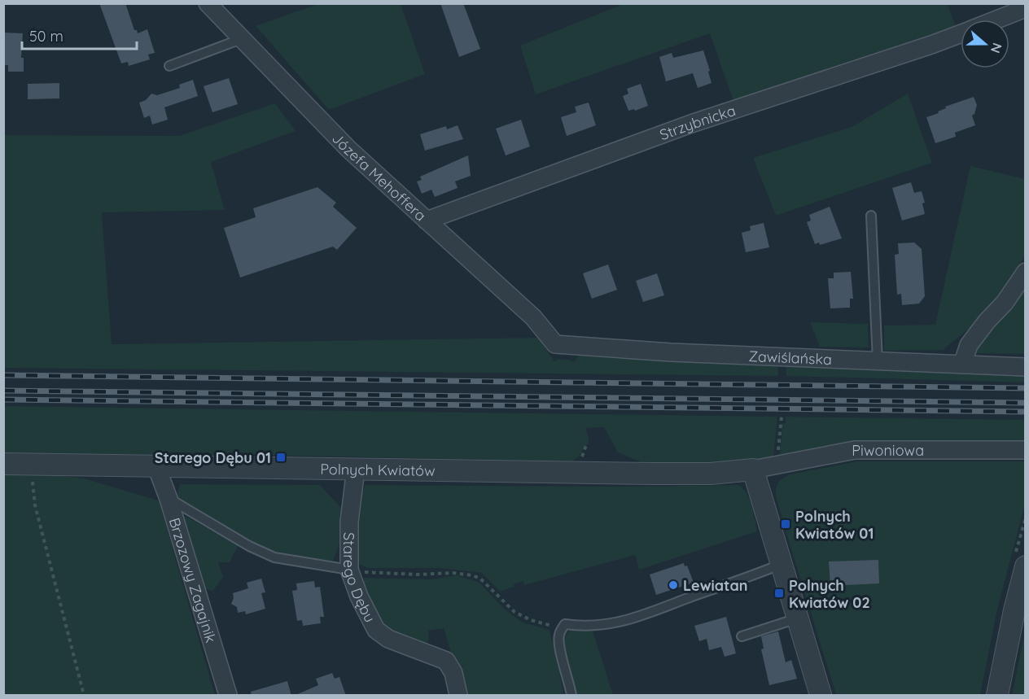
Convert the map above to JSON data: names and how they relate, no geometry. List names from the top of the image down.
{
  "streets": {
    "street": [
      "Strzybnicka",
      "Józefa Mehoffera",
      "Zawiślańska",
      "Piwoniowa",
      "Polnych Kwiatów",
      "Starego Dębu",
      "Brzozowy Zagajnik"
    ]
  },
  "crossings": [
    ["Strzybnicka", "Józefa Mehoffera"],
    ["Józefa Mehoffera", "Zawiślańska"],
    ["Piwoniowa", "Polnych Kwiatów"],
    ["Polnych Kwiatów", "Starego Dębu"],
    ["Polnych Kwiatów", "Brzozowy Zagajnik"]
  ],
  "places": {
    "transit": ["Starego Dębu 01", "Polnych Kwiatów 01", "Polnych Kwiatów 02"],
    "other": ["Lewiatan"]
  },
  "scale_bar": "50 m",
  "north": "right"
}
